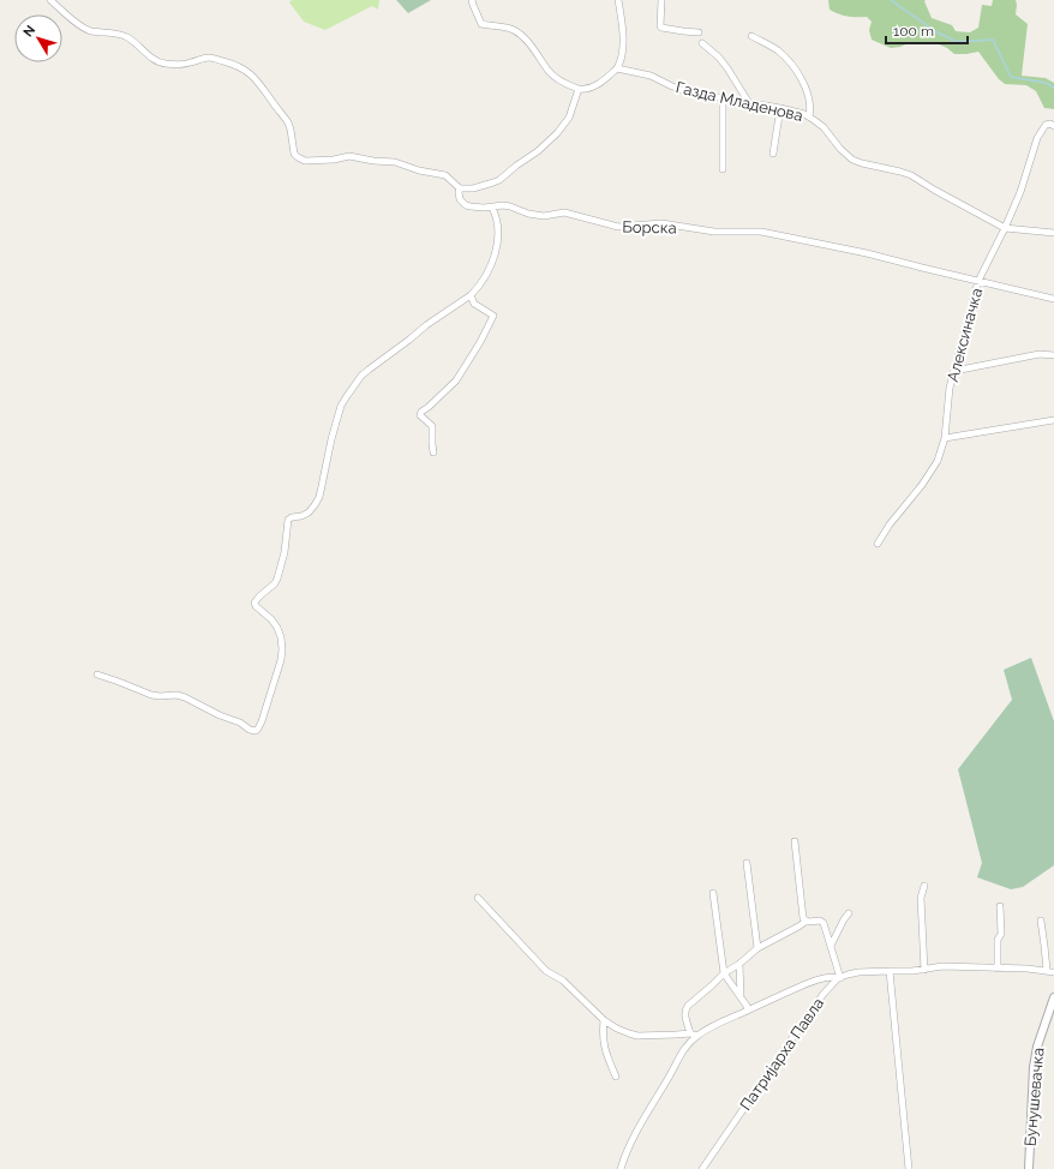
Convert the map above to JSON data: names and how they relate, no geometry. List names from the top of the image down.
{
  "streets": {
    "street": [
      "Газда Младенова",
      "Борска",
      "Алексиначка",
      "Патријарха Павла",
      "Бунушевачка"
    ]
  },
  "crossings": [
    ["Газда Младенова", "Алексиначка"],
    ["Борска", "Алексиначка"]
  ],
  "scale_bar": "100 m",
  "north": "top left"
}
